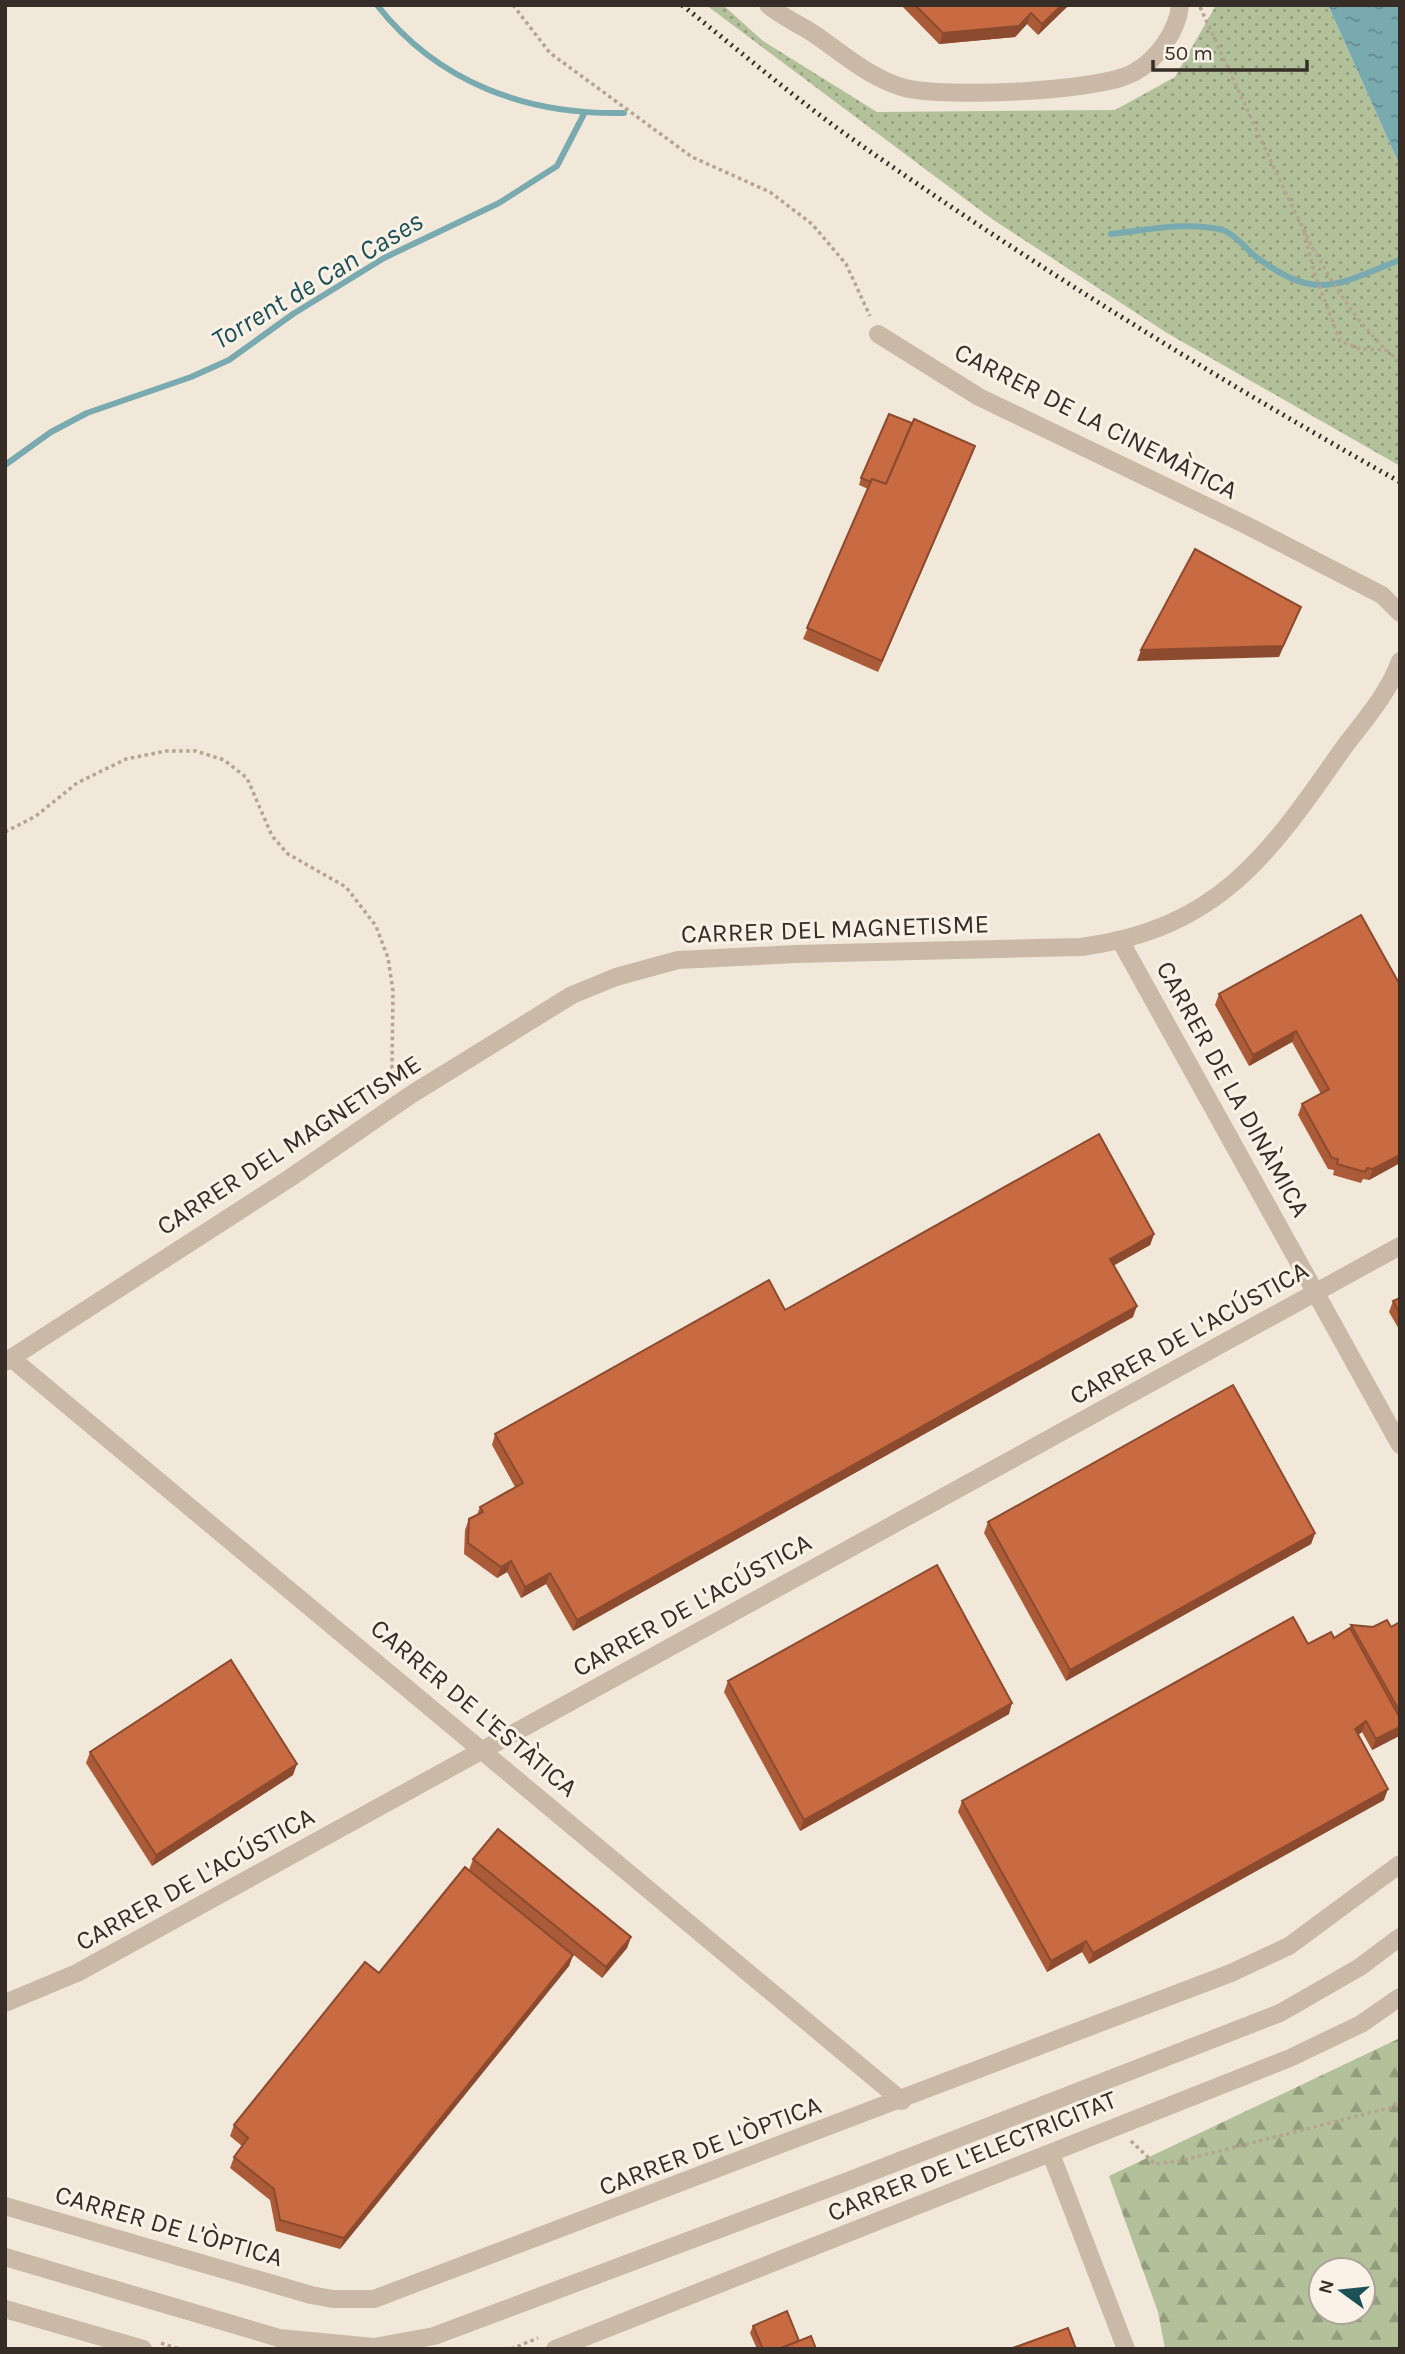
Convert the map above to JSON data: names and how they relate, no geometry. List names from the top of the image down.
{
  "streets": {
    "street": [
      "CARRER DE LA CINEMÀTICA",
      "CARRER DEL MAGNETISME",
      "CARRER DE LA DINÀMICA",
      "CARRER DE L'ACÚSTICA",
      "CARRER DE L'ESTÀTICA",
      "CARRER DE L'ÒPTICA",
      "CARRER DE L'ELECTRICITAT"
    ]
  },
  "crossings": [
    ["CARRER DEL MAGNETISME", "CARRER DE LA DINÀMICA"],
    ["CARRER DEL MAGNETISME", "CARRER DE L'ESTÀTICA"],
    ["CARRER DE LA DINÀMICA", "CARRER DE L'ACÚSTICA"],
    ["CARRER DE L'ACÚSTICA", "CARRER DE L'ESTÀTICA"],
    ["CARRER DE L'ESTÀTICA", "CARRER DE L'ÒPTICA"]
  ],
  "water": ["Torrent de Can Cases"],
  "scale_bar": "50 m",
  "north": "left"
}
